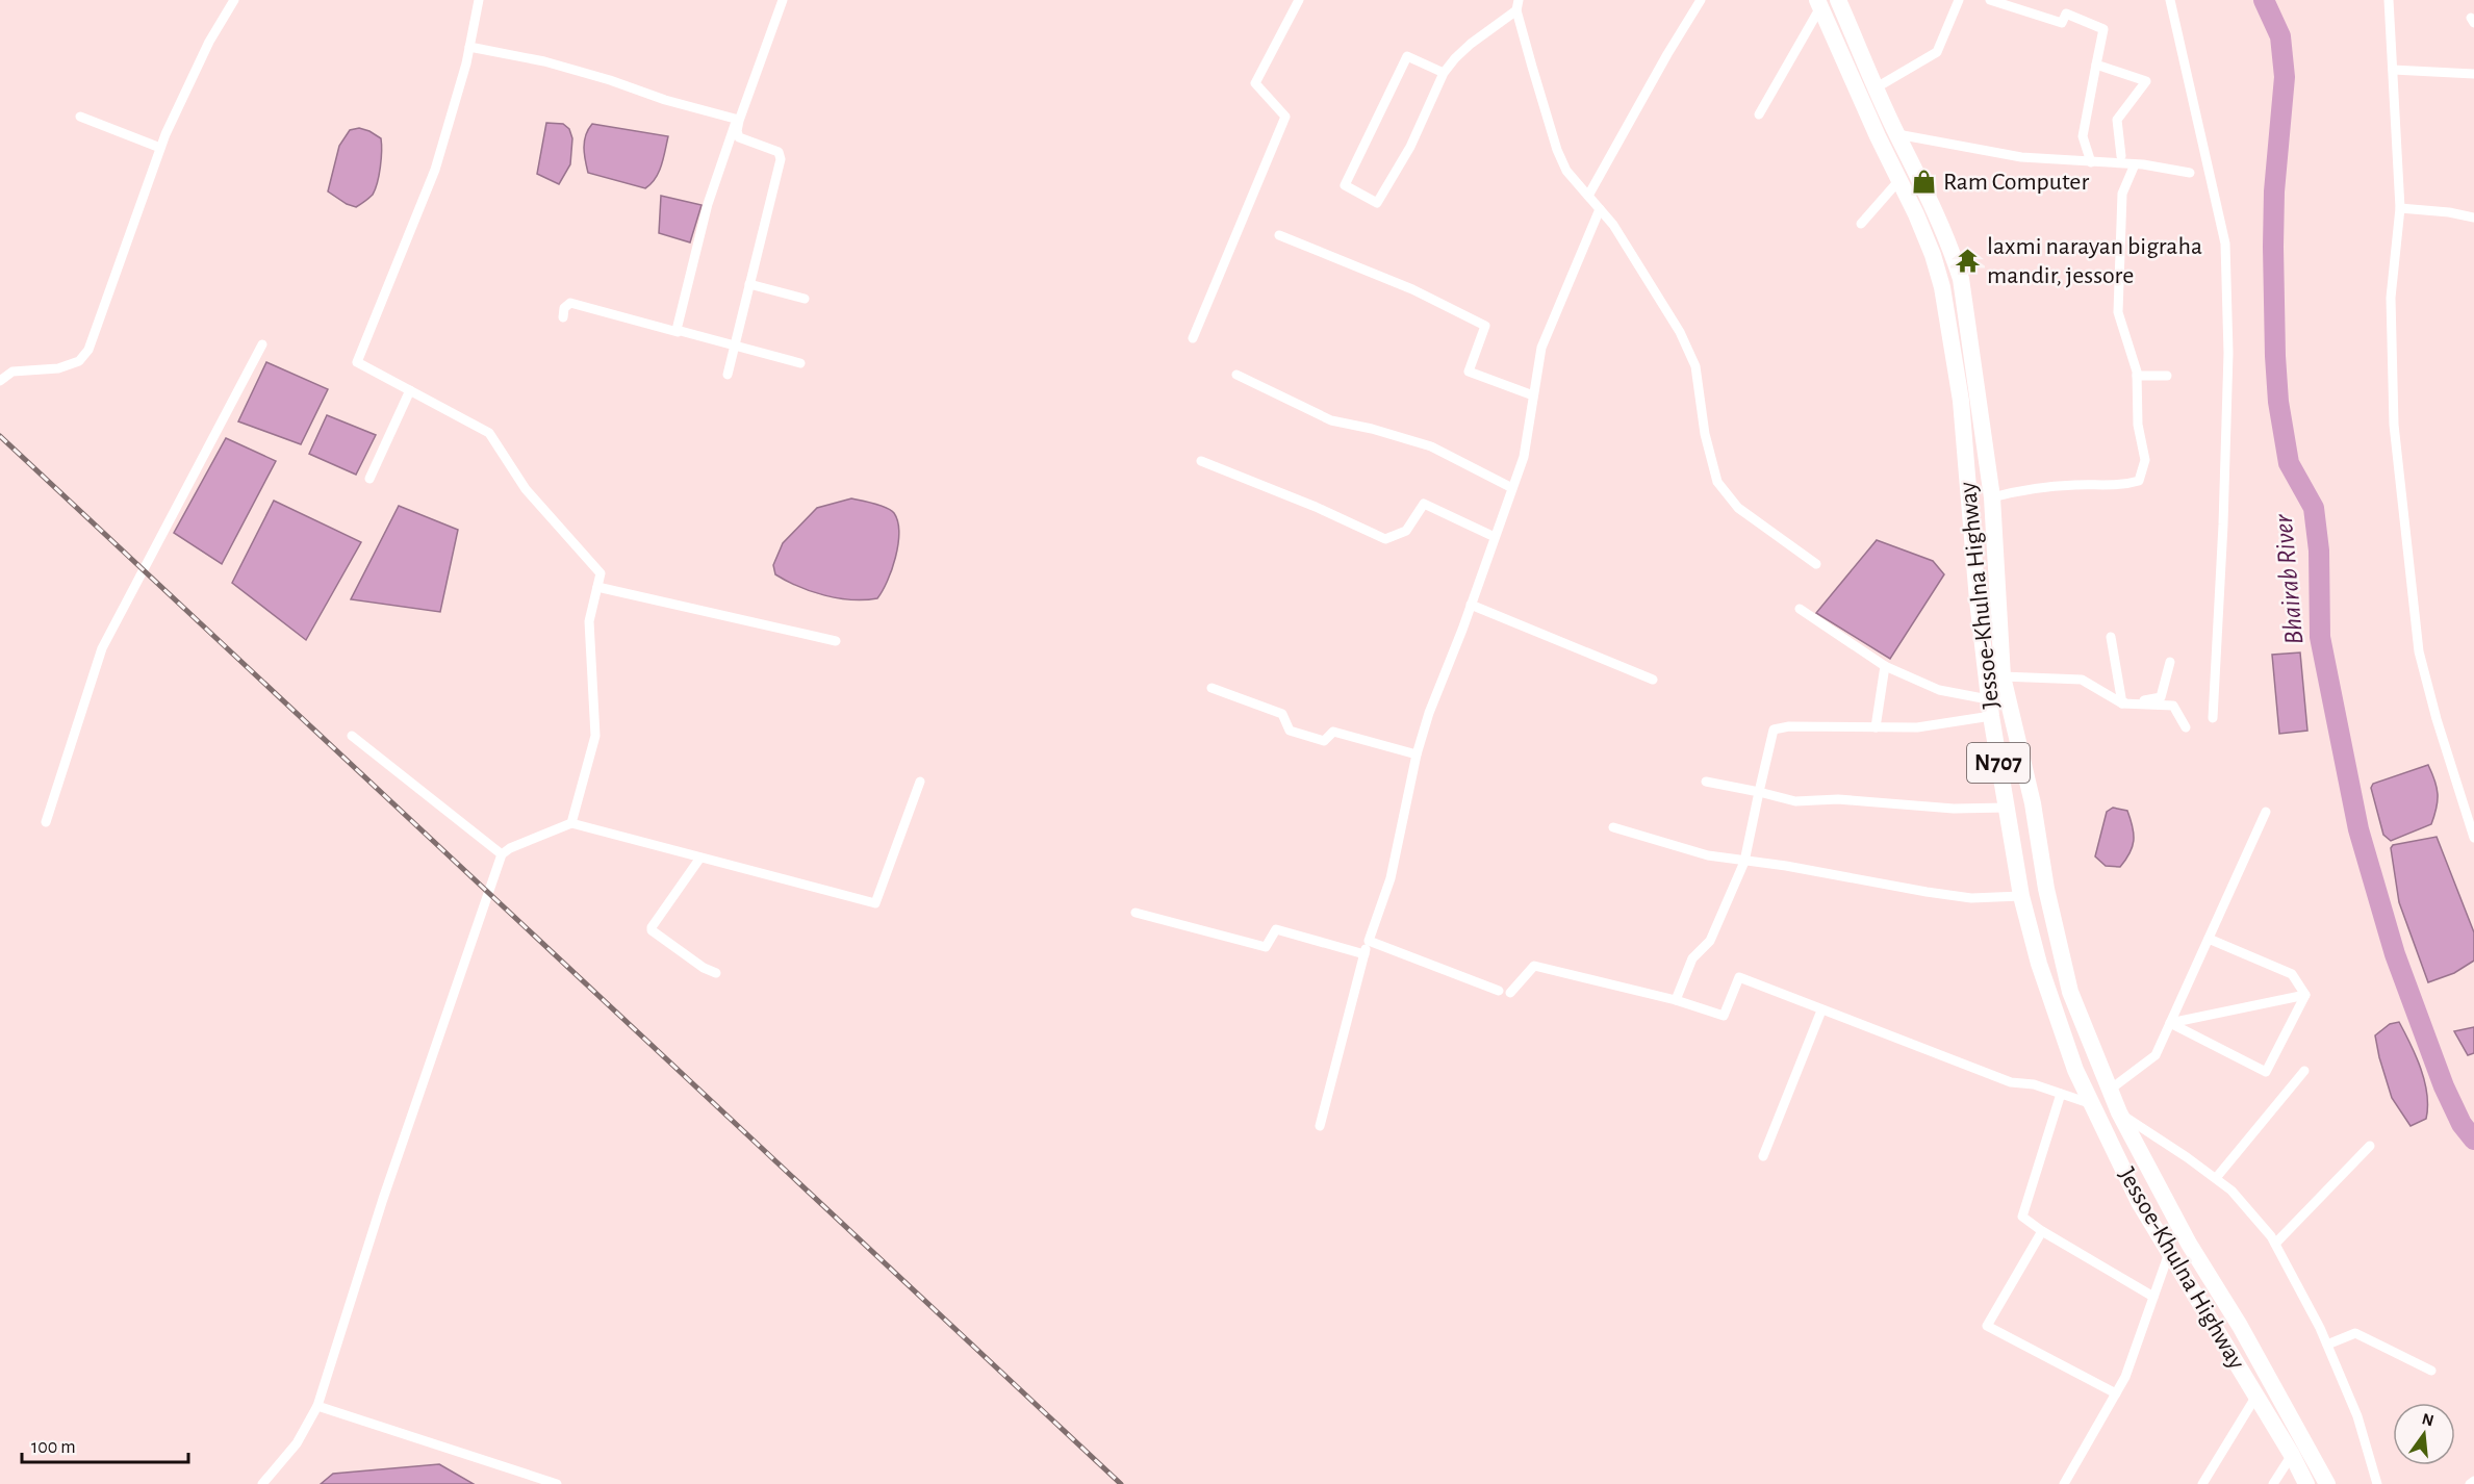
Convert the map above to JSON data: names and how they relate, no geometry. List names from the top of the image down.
{
  "streets": {
    "highway": ["Jessoe-Khulna Highway", "N707"]
  },
  "water": ["Bhairab River"],
  "places": {
    "shop": ["Ram Computer"],
    "temple": ["laxmi narayan bigraha mandir, jessore"]
  },
  "scale_bar": "100 m",
  "north": "top"
}
